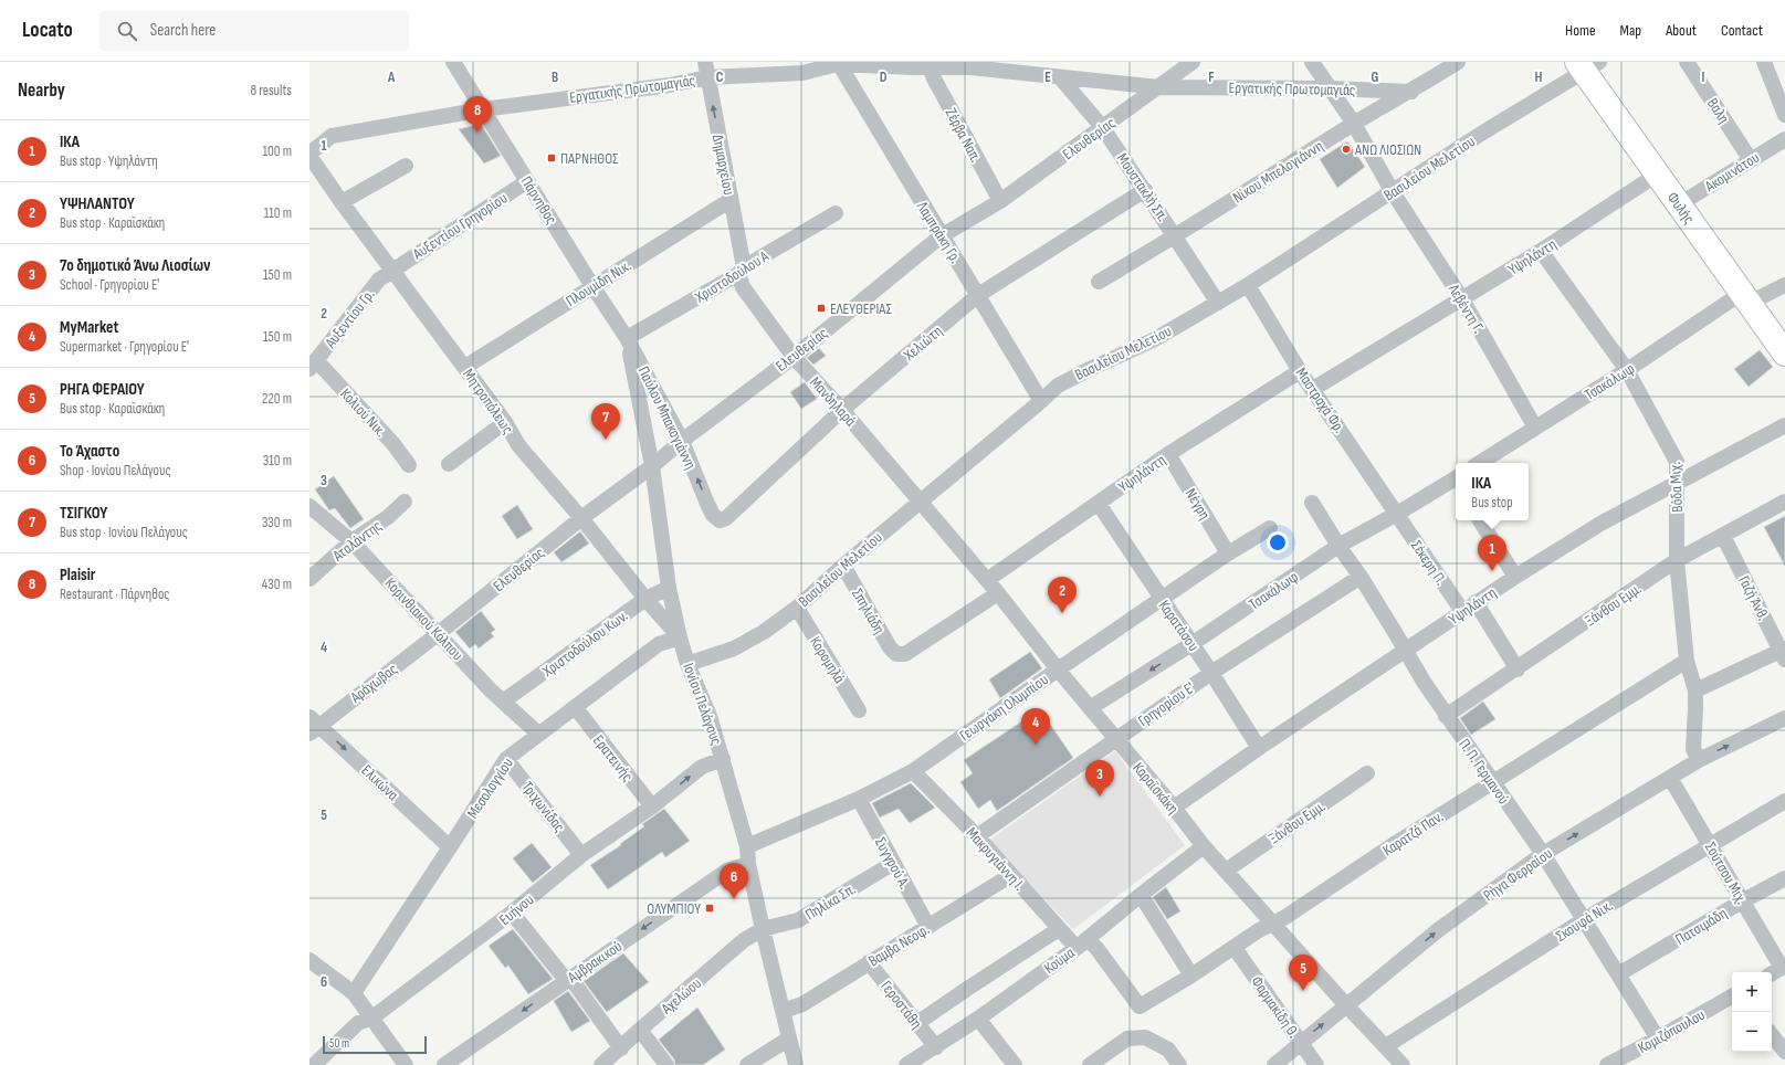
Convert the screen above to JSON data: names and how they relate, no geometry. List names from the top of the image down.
{
  "streets": {
    "main road": ["Φυλής"],
    "street": [
      "Εργατικής Πρωτομαγιάς",
      "Βαλη",
      "Ζέρβα Ναπ.",
      "Ελευθερίας",
      "Δημαρχείου",
      "Βασιλείου Μελετίου",
      "Νίκου Μπελογιάννη",
      "Ακομινάτου",
      "Μουστακλή Σπ.",
      "Πάρνηθος",
      "Αυξεντίου Γρηγορίου",
      "Λαμπράκη Γρ.",
      "Υψηλάντη",
      "Χριστοδούλου Α",
      "Πλουμίδη Νικ.",
      "Λεβέντη Γ.",
      "Αυξεντίου Γρ.",
      "Χελιώτη",
      "Τσακάλωφ",
      "Μαστραχά Φρ.",
      "Μητροπόλεως",
      "Μανδηλαρά",
      "Κολιού Νικ.",
      "Παύλου Μπακογιάννη",
      "Βόδα Μιχ.",
      "Νέγρη",
      "Αταλάντης",
      "Σέκερη Π.",
      "Γαζή Άνθ.",
      "Ξάνθου Εμμ.",
      "Σπηλιάδη",
      "Κορινθιακού Κόλπου",
      "Καρατάσου",
      "Χριστοδούλου Κων.",
      "Κορομηλά",
      "Αράχωβας",
      "Ιονίου Πελάγους",
      "Γρηγορίου Ε'",
      "Γεωργάκη Ολυμπίου",
      "Ερατεινής",
      "Π. Π. Γερμανού",
      "Ελικώνα",
      "Μεσολογγίου",
      "Καραϊσκάκη",
      "Τριχωνίδας",
      "Καρατζά Παν.",
      "Μακρυγιάννη Ι.",
      "Συγγρού Α.",
      "Σούτσου Μιχ.",
      "Ρήγα Φερραίου",
      "Πηλίκα Σπ.",
      "Ευήνου",
      "Σκουφά Νικ.",
      "Πατσιμάδη",
      "Βαμβα Νεοφ.",
      "Κούμα",
      "Αμβρακικού",
      "Αχελώου",
      "Γεροστάθη",
      "Φαρμακίδη Θ.",
      "Κομιζόπουλου"
    ]
  },
  "crossings": [
    ["Εργατικής Πρωτομαγιάς", "Ζέρβα Ναπ."],
    ["Εργατικής Πρωτομαγιάς", "Ελευθερίας"],
    ["Εργατικής Πρωτομαγιάς", "Δημαρχείου"],
    ["Εργατικής Πρωτομαγιάς", "Νίκου Μπελογιάννη"],
    ["Εργατικής Πρωτομαγιάς", "Μουστακλή Σπ."],
    ["Εργατικής Πρωτομαγιάς", "Πάρνηθος"],
    ["Εργατικής Πρωτομαγιάς", "Λαμπράκη Γρ."],
    ["Εργατικής Πρωτομαγιάς", "Λεβέντη Γ."],
    ["Εργατικής Πρωτομαγιάς", "Μητροπόλεως"],
    ["Βαλη", "Ακομινάτου"],
    ["Ζέρβα Ναπ.", "Ελευθερίας"],
    ["Ελευθερίας", "Μουστακλή Σπ."],
    ["Ελευθερίας", "Λαμπράκη Γρ."],
    ["Ελευθερίας", "Μητροπόλεως"],
    ["Ελευθερίας", "Μανδηλαρά"],
    ["Ελευθερίας", "Παύλου Μπακογιάννη"],
    ["Ελευθερίας", "Κορινθιακού Κόλπου"],
    ["Ελευθερίας", "Αράχωβας"],
    ["Ελευθερίας", "Ιονίου Πελάγους"],
    ["Δημαρχείου", "Χριστοδούλου Α"],
    ["Δημαρχείου", "Πλουμίδη Νικ."],
    ["Δημαρχείου", "Μανδηλαρά"],
    ["Βασιλείου Μελετίου", "Μουστακλή Σπ."],
    ["Βασιλείου Μελετίου", "Φυλής"],
    ["Βασιλείου Μελετίου", "Λαμπράκη Γρ."],
    ["Βασιλείου Μελετίου", "Λεβέντη Γ."],
    ["Βασιλείου Μελετίου", "Μαστραχά Φρ."],
    ["Βασιλείου Μελετίου", "Μανδηλαρά"],
    ["Βασιλείου Μελετίου", "Σπηλιάδη"],
    ["Βασιλείου Μελετίου", "Κορομηλά"],
    ["Βασιλείου Μελετίου", "Ιονίου Πελάγους"],
    ["Βασιλείου Μελετίου", "Καραϊσκάκη"],
    ["Νίκου Μπελογιάννη", "Μουστακλή Σπ."],
    ["Νίκου Μπελογιάννη", "Λεβέντη Γ."],
    ["Ακομινάτου", "Φυλής"],
    ["Μουστακλή Σπ.", "Χελιώτη"],
    ["Πάρνηθος", "Αυξεντίου Γρηγορίου"],
    ["Πάρνηθος", "Χριστοδούλου Α"],
    ["Πάρνηθος", "Πλουμίδη Νικ."],
    ["Πάρνηθος", "Παύλου Μπακογιάννη"],
    ["Πάρνηθος", "Ιονίου Πελάγους"],
    ["Φυλής", "Υψηλάντη"],
    ["Φυλής", "Τσακάλωφ"],
    ["Αυξεντίου Γρηγορίου", "Αυξεντίου Γρ."],
    ["Αυξεντίου Γρηγορίου", "Μητροπόλεως"],
    ["Λαμπράκη Γρ.", "Χελιώτη"],
    ["Υψηλάντη", "Λεβέντη Γ."],
    ["Υψηλάντη", "Μαστραχά Φρ."],
    ["Υψηλάντη", "Βόδα Μιχ."],
    ["Υψηλάντη", "Νέγρη"],
    ["Υψηλάντη", "Σέκερη Π."],
    ["Υψηλάντη", "Καρατάσου"],
    ["Υψηλάντη", "Π. Π. Γερμανού"],
    ["Υψηλάντη", "Καραϊσκάκη"],
    ["Χριστοδούλου Α", "Μανδηλαρά"],
    ["Χριστοδούλου Α", "Παύλου Μπακογιάννη"],
    ["Χριστοδούλου Α", "Ιονίου Πελάγους"],
    ["Πλουμίδη Νικ.", "Μητροπόλεως"],
    ["Λεβέντη Γ.", "Τσακάλωφ"],
    ["Αυξεντίου Γρ.", "Μητροπόλεως"],
    ["Αυξεντίου Γρ.", "Κολιού Νικ."],
    ["Χελιώτη", "Μανδηλαρά"],
    ["Χελιώτη", "Παύλου Μπακογιάννη"],
    ["Τσακάλωφ", "Μαστραχά Φρ."],
    ["Τσακάλωφ", "Βόδα Μιχ."],
    ["Τσακάλωφ", "Σέκερη Π."],
    ["Τσακάλωφ", "Καρατάσου"],
    ["Τσακάλωφ", "Π. Π. Γερμανού"],
    ["Τσακάλωφ", "Καραϊσκάκη"],
    ["Μαστραχά Φρ.", "Σέκερη Π."],
    ["Μητροπόλεως", "Χριστοδούλου Κων."],
    ["Μητροπόλεως", "Ιονίου Πελάγους"],
    ["Μητροπόλεως", "Μεσολογγίου"],
    ["Μανδηλαρά", "Καραϊσκάκη"],
    ["Παύλου Μπακογιάννη", "Ιονίου Πελάγους"],
    ["Βόδα Μιχ.", "Ξάνθου Εμμ."],
    ["Βόδα Μιχ.", "Καρατζά Παν."],
    ["Βόδα Μιχ.", "Ρήγα Φερραίου"],
    ["Νέγρη", "Γεωργάκη Ολυμπίου"],
    ["Αταλάντης", "Κορινθιακού Κόλπου"],
    ["Γαζή Άνθ.", "Ξάνθου Εμμ."],
    ["Ξάνθου Εμμ.", "Π. Π. Γερμανού"],
    ["Ξάνθου Εμμ.", "Καραϊσκάκη"],
    ["Σπηλιάδη", "Καραϊσκάκη"],
    ["Κορινθιακού Κόλπου", "Χριστοδούλου Κων."],
    ["Κορινθιακού Κόλπου", "Αράχωβας"],
    ["Κορινθιακού Κόλπου", "Μεσολογγίου"],
    ["Καρατάσου", "Γρηγορίου Ε'"],
    ["Καρατάσου", "Γεωργάκη Ολυμπίου"],
    ["Χριστοδούλου Κων.", "Ιονίου Πελάγους"],
    ["Αράχωβας", "Ελικώνα"],
    ["Ιονίου Πελάγους", "Γεωργάκη Ολυμπίου"],
    ["Ιονίου Πελάγους", "Μεσολογγίου"],
    ["Ιονίου Πελάγους", "Πηλίκα Σπ."],
    ["Ιονίου Πελάγους", "Ευήνου"],
    ["Ιονίου Πελάγους", "Βαμβα Νεοφ."],
    ["Ιονίου Πελάγους", "Αμβρακικού"],
    ["Ιονίου Πελάγους", "Αχελώου"],
    ["Γρηγορίου Ε'", "Π. Π. Γερμανού"],
    ["Γρηγορίου Ε'", "Καραϊσκάκη"],
    ["Γρηγορίου Ε'", "Μακρυγιάννη Ι."],
    ["Γεωργάκη Ολυμπίου", "Καραϊσκάκη"],
    ["Γεωργάκη Ολυμπίου", "Μακρυγιάννη Ι."],
    ["Γεωργάκη Ολυμπίου", "Συγγρού Α."],
    ["Ερατεινής", "Μεσολογγίου"],
    ["Ερατεινής", "Ευήνου"],
    ["Π. Π. Γερμανού", "Καρατζά Παν."],
    ["Π. Π. Γερμανού", "Ρήγα Φερραίου"],
    ["Π. Π. Γερμανού", "Σκουφά Νικ."],
    ["Π. Π. Γερμανού", "Πατσιμάδη"],
    ["Π. Π. Γερμανού", "Κομιζόπουλου"],
    ["Ελικώνα", "Μεσολογγίου"],
    ["Μεσολογγίου", "Τριχωνίδας"],
    ["Καραϊσκάκη", "Καρατζά Παν."],
    ["Καραϊσκάκη", "Ρήγα Φερραίου"],
    ["Καραϊσκάκη", "Σκουφά Νικ."],
    ["Καραϊσκάκη", "Κούμα"],
    ["Τριχωνίδας", "Ευήνου"],
    ["Καρατζά Παν.", "Μακρυγιάννη Ι."],
    ["Καρατζά Παν.", "Φαρμακίδη Θ."],
    ["Μακρυγιάννη Ι.", "Βαμβα Νεοφ."],
    ["Μακρυγιάννη Ι.", "Κούμα"],
    ["Συγγρού Α.", "Πηλίκα Σπ."],
    ["Συγγρού Α.", "Βαμβα Νεοφ."],
    ["Σούτσου Μιχ.", "Ρήγα Φερραίου"],
    ["Σούτσου Μιχ.", "Σκουφά Νικ."],
    ["Σούτσου Μιχ.", "Πατσιμάδη"],
    ["Ρήγα Φερραίου", "Φαρμακίδη Θ."],
    ["Πηλίκα Σπ.", "Αχελώου"],
    ["Βαμβα Νεοφ.", "Γεροστάθη"],
    ["Κούμα", "Γεροστάθη"]
  ],
  "one_way": [
    "Δημαρχείου",
    "Παύλου Μπακογιάννη",
    "Ελικώνα",
    "Ρήγα Φερραίου",
    "Αμβρακικού"
  ],
  "places": {
    "other": ["ΑΝΩ ΛΙΟΣΙΩΝ"],
    "transit": ["ΠΑΡΝΗΘΟΣ", "ΕΛΕΥΘΕΡΙΑΣ", "ΟΛΥΜΠΙΟΥ"]
  },
  "scale_bar": "50 m",
  "page": {
    "header": "Locato",
    "search": "Search here",
    "nav": [
      "Home",
      "Map",
      "About",
      "Contact"
    ],
    "heading": ["Nearby", "8 results"],
    "pins": [
      "8",
      "7",
      "1",
      "2",
      "4",
      "3",
      "6",
      "5"
    ],
    "list": [
      {
        "mark": "1",
        "name": "ΙΚΑ",
        "note": "Bus stop · Υψηλάντη",
        "value": "100 m"
      },
      {
        "mark": "2",
        "name": "ΥΨΗΛΑΝΤΟΥ",
        "note": "Bus stop · Καραϊσκάκη",
        "value": "110 m"
      },
      {
        "mark": "3",
        "name": "7ο δημοτικό Άνω Λιοσίων",
        "note": "School · Γρηγορίου Ε'",
        "value": "150 m"
      },
      {
        "mark": "4",
        "name": "MyMarket",
        "note": "Supermarket · Γρηγορίου Ε'",
        "value": "150 m"
      },
      {
        "mark": "5",
        "name": "ΡΗΓΑ ΦΕΡΑΙΟΥ",
        "note": "Bus stop · Καραϊσκάκη",
        "value": "220 m"
      },
      {
        "mark": "6",
        "name": "Το Άχαστο",
        "note": "Shop · Ιονίου Πελάγους",
        "value": "310 m"
      },
      {
        "mark": "7",
        "name": "ΤΣΙΓΚΟΥ",
        "note": "Bus stop · Ιονίου Πελάγους",
        "value": "330 m"
      },
      {
        "mark": "8",
        "name": "Plaisir",
        "note": "Restaurant · Πάρνηθος",
        "value": "430 m"
      }
    ],
    "popup": ["ΙΚΑ", "Bus stop"],
    "map_buttons": ["+", "−"],
    "scale": "50 m"
  },
  "grid": {
    "columns": [
      "A",
      "B",
      "C",
      "D",
      "E",
      "F",
      "G",
      "H",
      "I"
    ],
    "rows": [
      "1",
      "2",
      "3",
      "4",
      "5",
      "6"
    ]
  }
}
